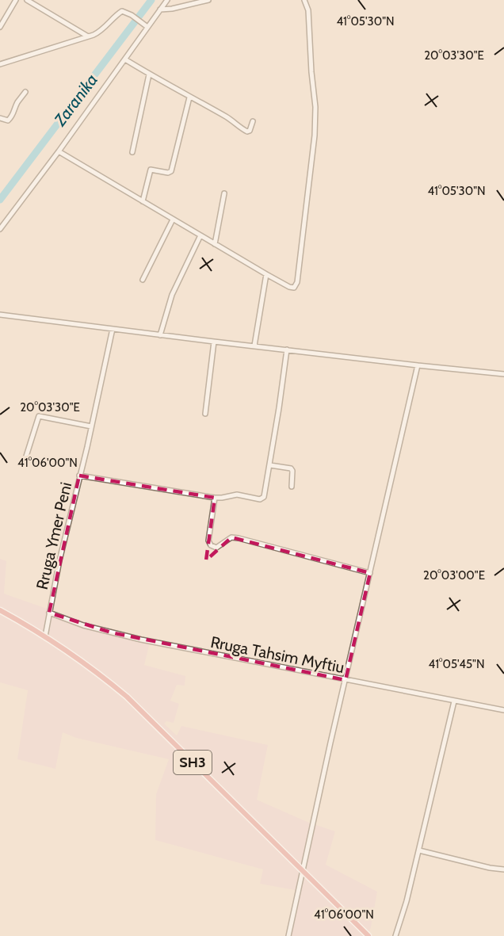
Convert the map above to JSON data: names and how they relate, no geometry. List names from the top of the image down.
{
  "streets": {
    "main road": ["SH3"],
    "street": ["Rruga Ymer Peni", "Rruga Tahsim Myftiu"]
  },
  "crossings": [
    ["Rruga Ymer Peni", "Rruga Tahsim Myftiu"],
    ["Rruga Ymer Peni", "SH3"]
  ],
  "water": ["Zaranika"],
  "coordinates": [
    "41°05'30\"N",
    "20°03'30\"E",
    "41°06'00\"N",
    "20°03'00\"E",
    "41°05'45\"N"
  ]
}
